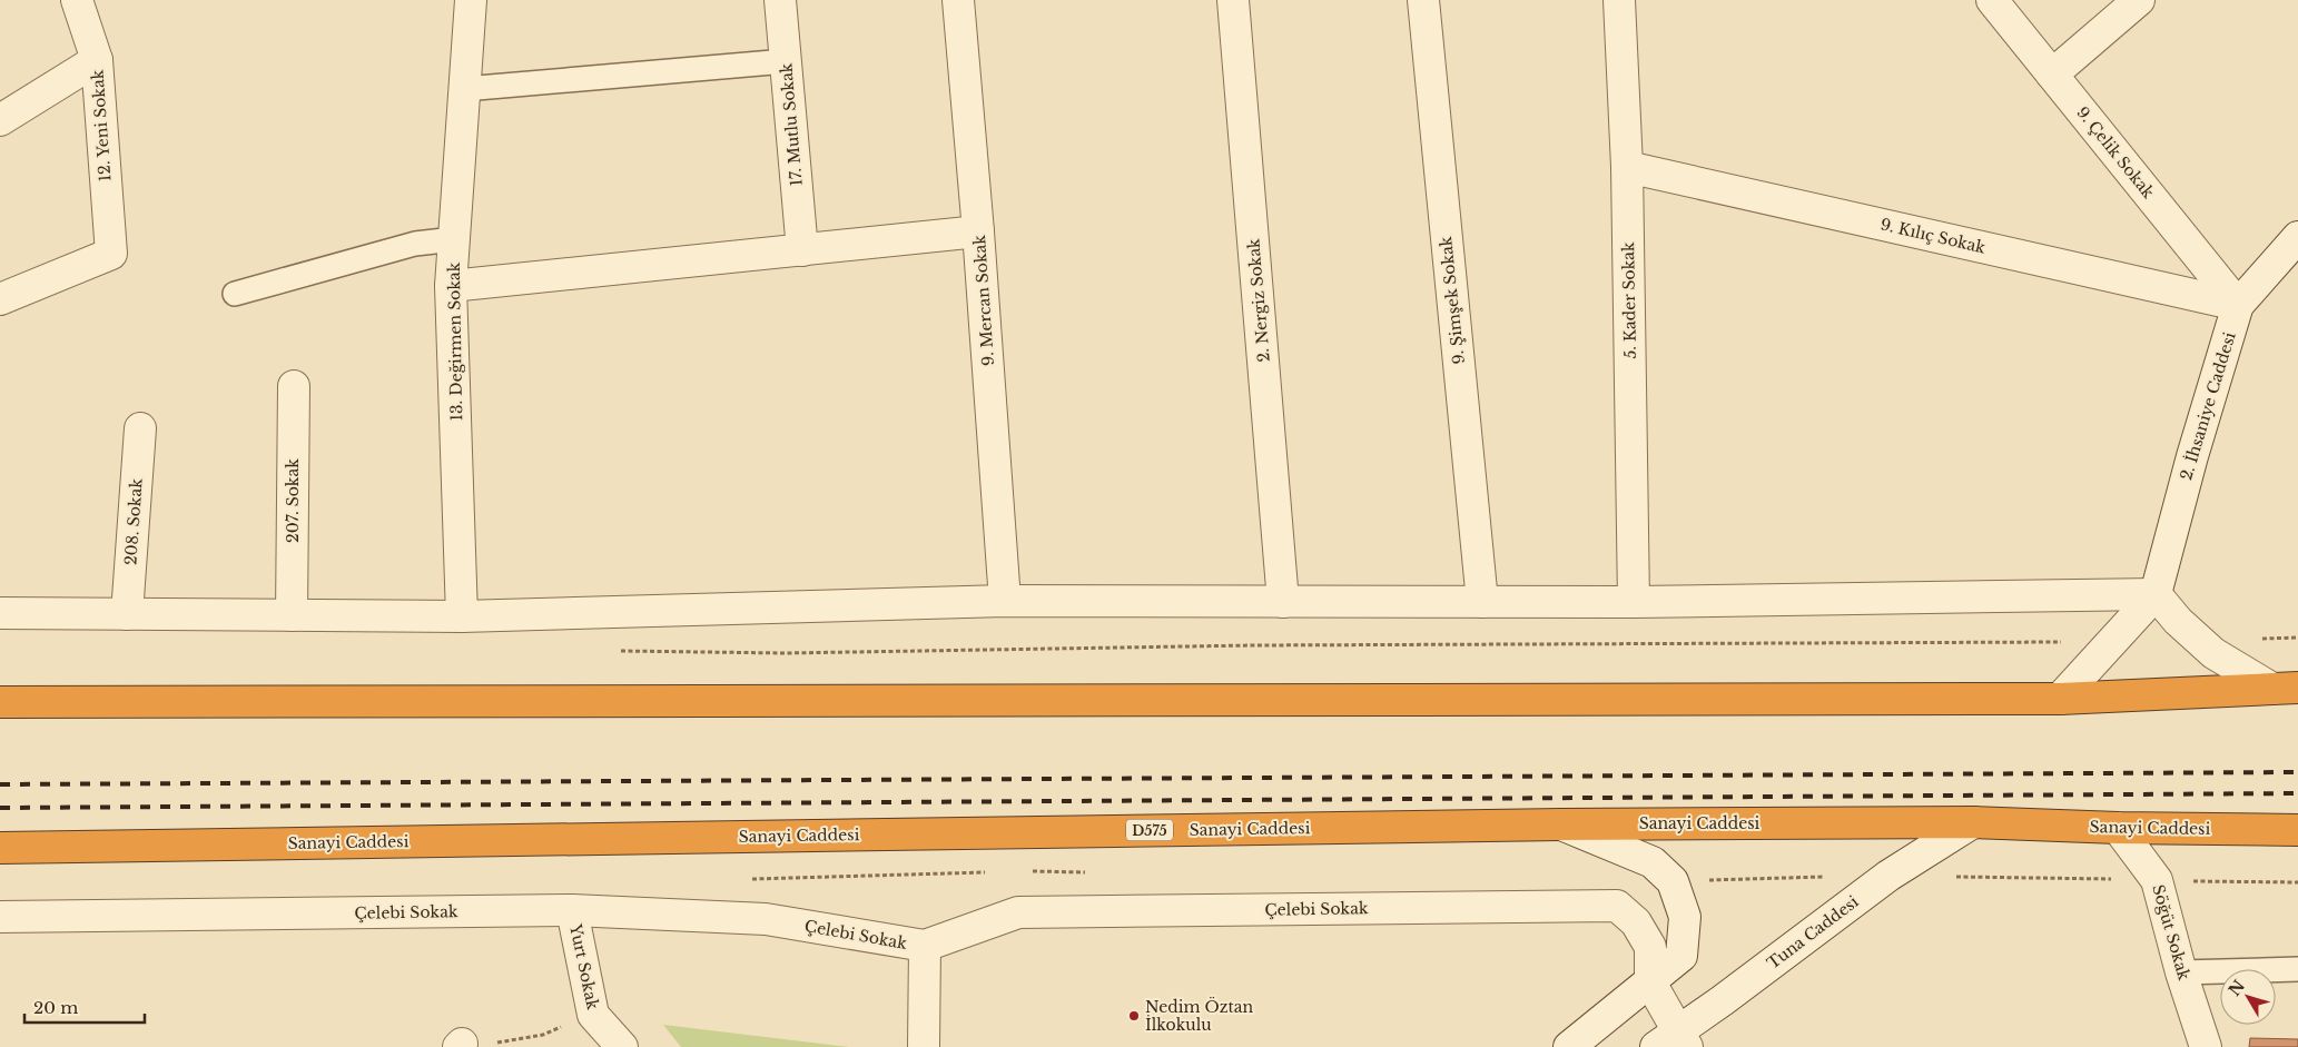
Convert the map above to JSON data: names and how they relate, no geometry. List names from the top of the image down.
{
  "streets": {
    "highway": ["Sanayi Caddesi", "D575"],
    "street": [
      "17. Mutlu Sokak",
      "12. Yeni Sokak",
      "9. Çelik Sokak",
      "9. Kılıç Sokak",
      "9. Mercan Sokak",
      "2. Nergiz Sokak",
      "9. Şimşek Sokak",
      "5. Kader Sokak",
      "13. Değirmen Sokak",
      "2. İhsaniye Caddesi",
      "207. Sokak",
      "208. Sokak",
      "Çelebi Sokak",
      "Tuna Caddesi",
      "Söğüt Sokak",
      "Yurt Sokak"
    ]
  },
  "crossings": [
    ["9. Çelik Sokak", "9. Kılıç Sokak"],
    ["9. Çelik Sokak", "2. İhsaniye Caddesi"],
    ["9. Kılıç Sokak", "5. Kader Sokak"],
    ["9. Kılıç Sokak", "2. İhsaniye Caddesi"],
    ["Sanayi Caddesi", "Tuna Caddesi"],
    ["Sanayi Caddesi", "Söğüt Sokak"],
    ["Çelebi Sokak", "Yurt Sokak"]
  ],
  "places": ["Nedim Öztan İlkokulu"],
  "scale_bar": "20 m",
  "north": "top left"
}
